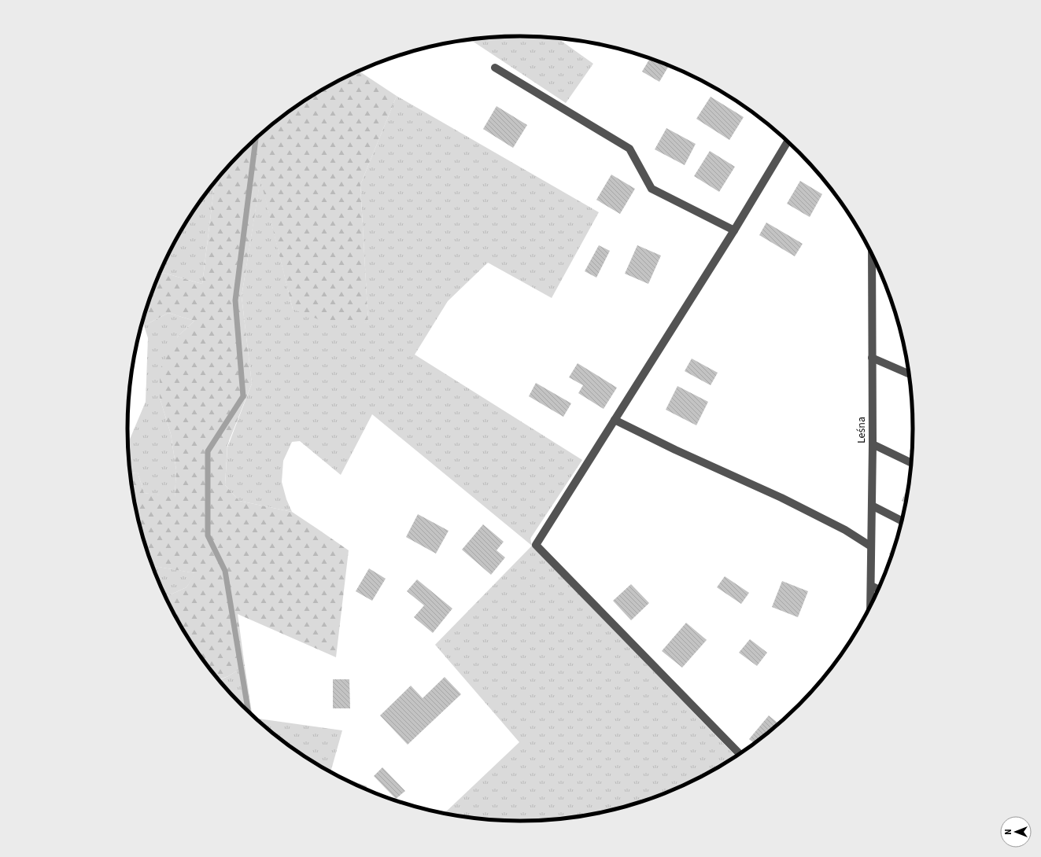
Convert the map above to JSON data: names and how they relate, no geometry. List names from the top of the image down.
{
  "streets": {
    "street": ["Leśna"]
  },
  "north": "left"
}
